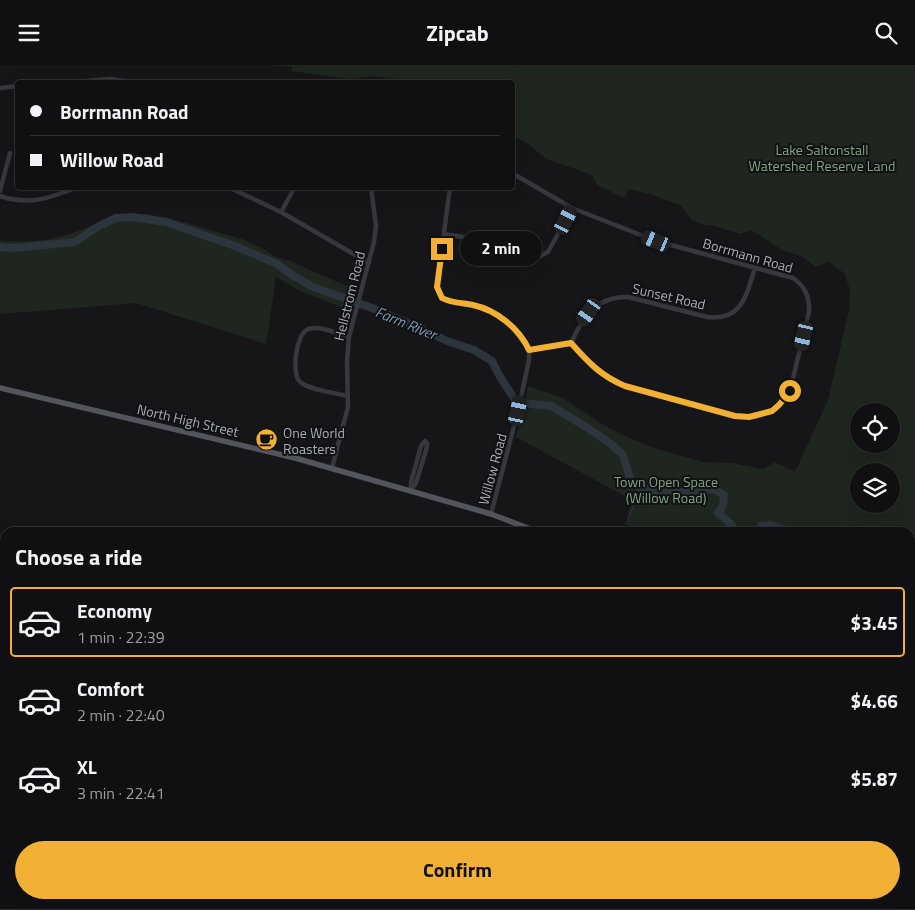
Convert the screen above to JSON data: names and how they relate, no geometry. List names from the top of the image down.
{
  "streets": {
    "main road": ["North High Street"],
    "street": [
      "Borrmann Road",
      "Hellstrom Road",
      "Sunset Road",
      "Willow Road"
    ]
  },
  "crossings": [
    ["Borrmann Road", "Sunset Road"],
    ["Hellstrom Road", "North High Street"],
    ["North High Street", "Willow Road"]
  ],
  "water": ["Farm River"],
  "parks": ["Lake Saltonstall Watershed Reserve Land", "Town Open Space (Willow Road)"],
  "places": {
    "cafe": ["One World Roasters"]
  },
  "page": {
    "header": "Zipcab",
    "banner": ["Borrmann Road", "Willow Road"],
    "bubble": "2 min",
    "heading": "Choose a ride",
    "list": [
      {
        "name": "Economy",
        "note": "1 min · 22:39",
        "value": "$3.45"
      },
      {
        "name": "Comfort",
        "note": "2 min · 22:40",
        "value": "$4.66"
      },
      {
        "name": "XL",
        "note": "3 min · 22:41",
        "value": "$5.87"
      }
    ],
    "buttons": "Confirm"
  }
}
